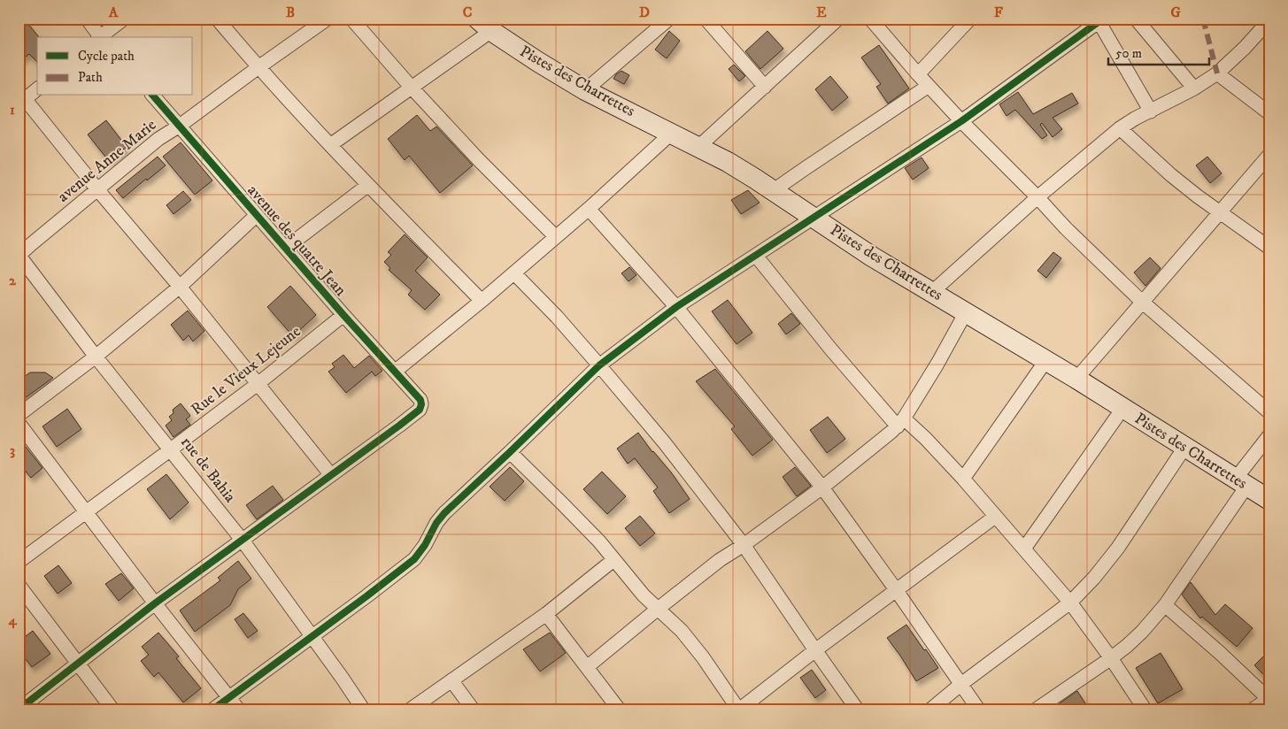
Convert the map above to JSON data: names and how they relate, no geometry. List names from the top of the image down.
{
  "streets": {
    "main road": ["Pistes des Charrettes"],
    "street": [
      "avenue Anne Marie",
      "avenue des quatre Jean",
      "Rue le Vieux Lejeune",
      "rue de Bahia"
    ]
  },
  "crossings": [
    ["avenue Anne Marie", "avenue des quatre Jean"],
    ["avenue Anne Marie", "rue de Bahia"],
    ["avenue des quatre Jean", "Rue le Vieux Lejeune"],
    ["Rue le Vieux Lejeune", "rue de Bahia"]
  ],
  "legend": ["Cycle path", "Path"],
  "scale_bar": "50 m",
  "grid": {
    "columns": [
      "A",
      "B",
      "C",
      "D",
      "E",
      "F",
      "G"
    ],
    "rows": [
      "1",
      "2",
      "3",
      "4"
    ]
  }
}
